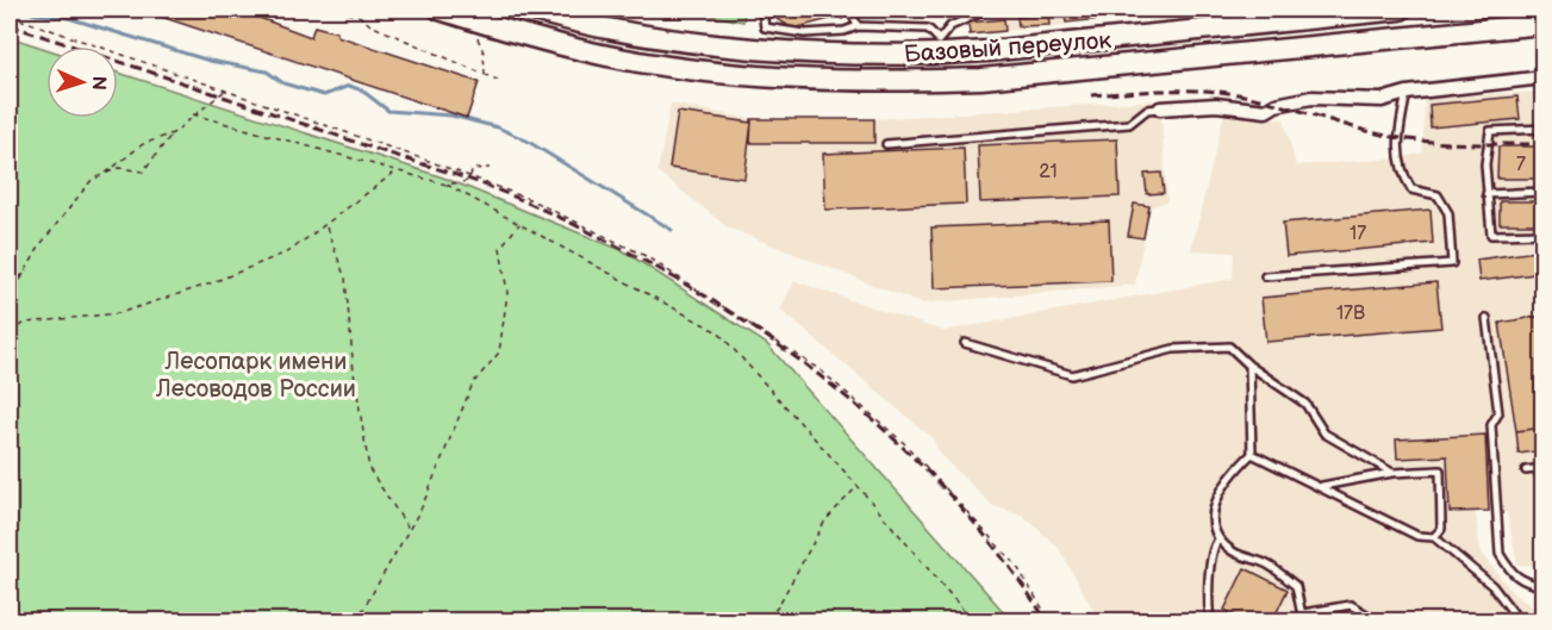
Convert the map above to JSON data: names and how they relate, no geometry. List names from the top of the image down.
{
  "streets": {
    "main road": ["Базовый переулок"]
  },
  "parks": ["Лесопарк имени Лесоводов России"],
  "house_numbers": [
    "7",
    "21",
    "17",
    "17В"
  ],
  "north": "right"
}
